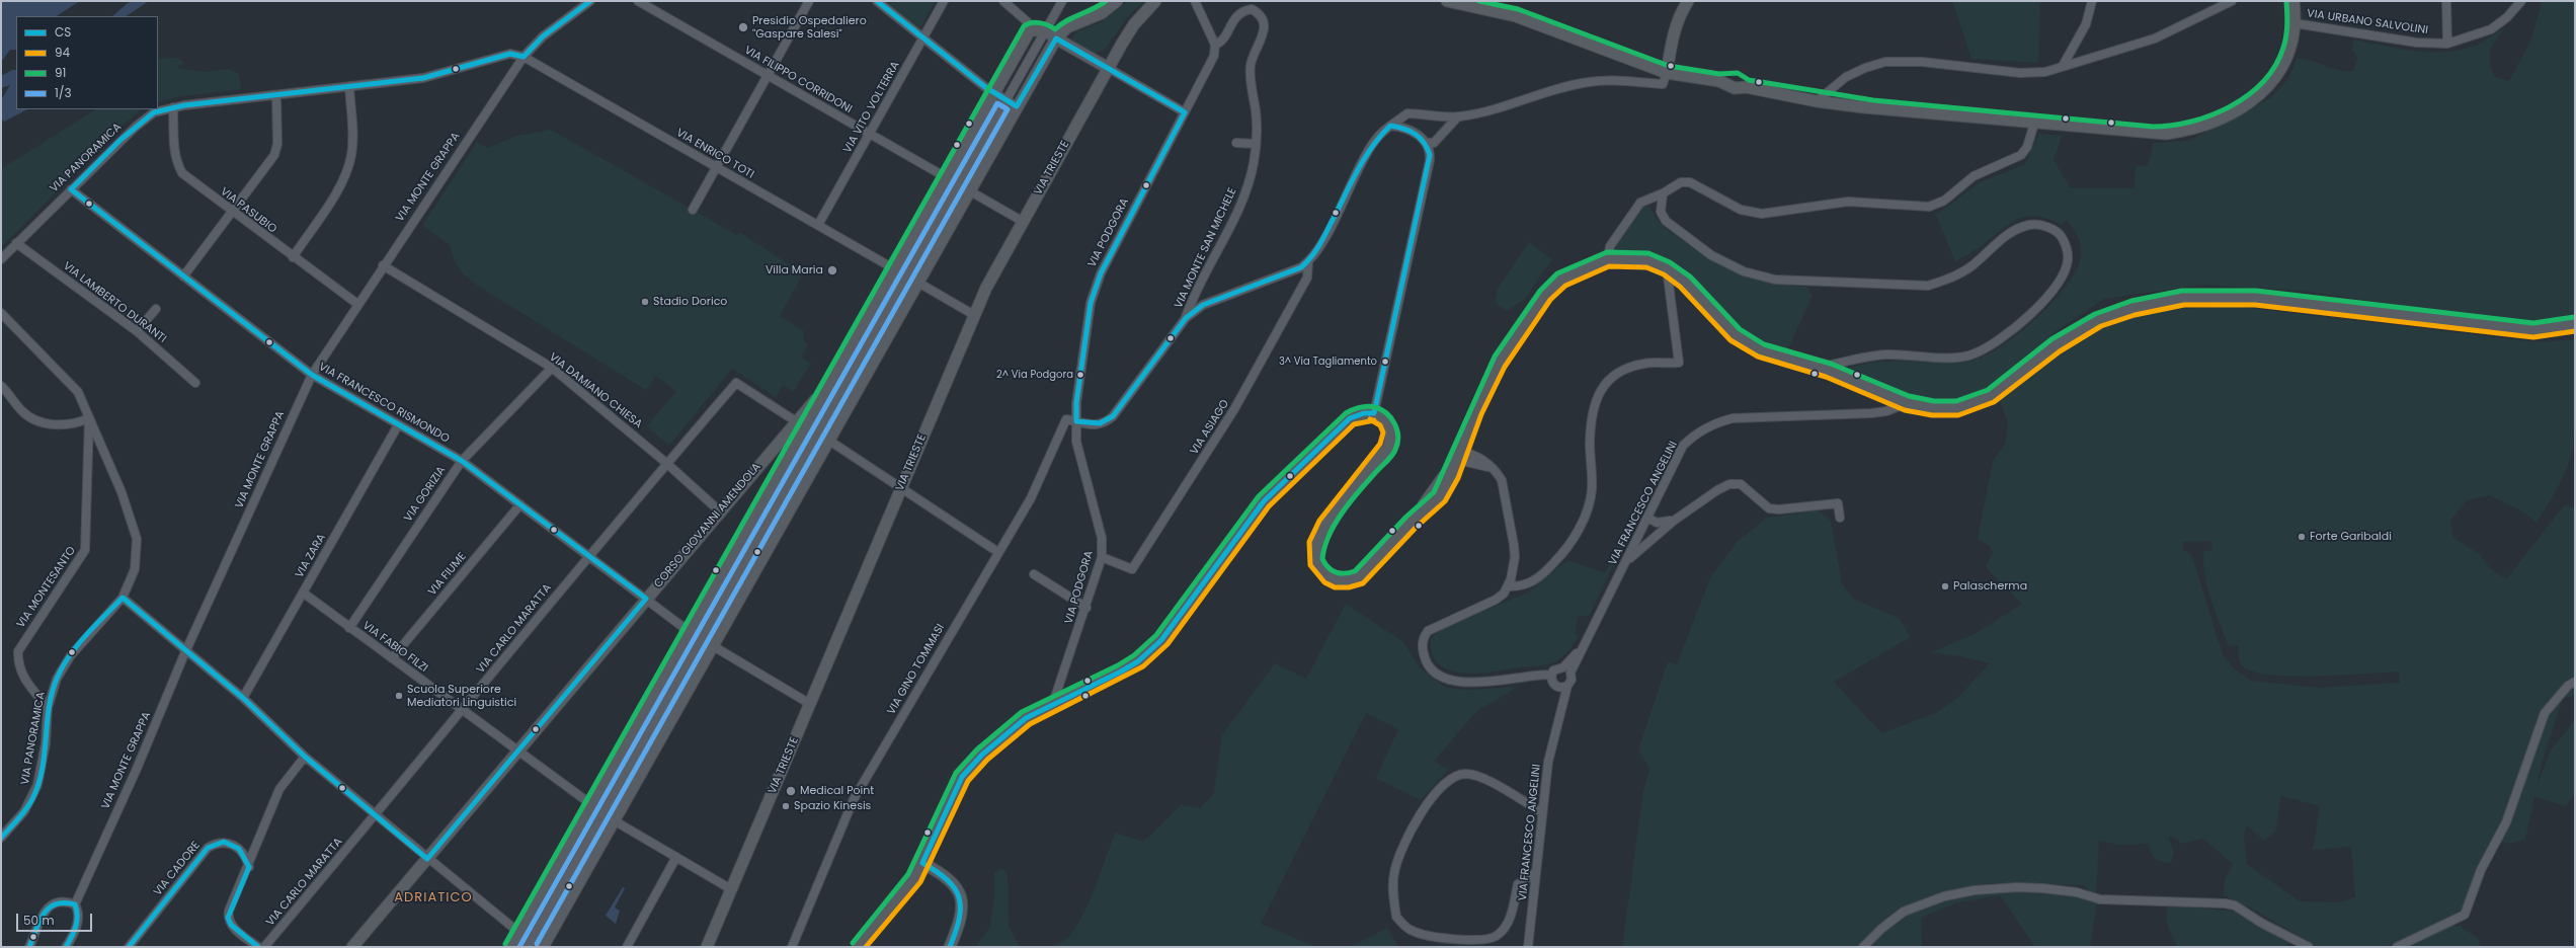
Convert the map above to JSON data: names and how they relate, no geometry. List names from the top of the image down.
{
  "streets": {
    "street": [
      "VIA URBANO SALVOLINI",
      "VIA FILIPPO CORRIDONI",
      "VIA VITO VOLTERRA",
      "VIA ENRICO TOTI",
      "VIA PANORAMICA",
      "VIA TRIESTE",
      "VIA MONTE GRAPPA",
      "VIA PASUBIO",
      "VIA PODGORA",
      "VIA MONTE SAN MICHELE",
      "VIA LAMBERTO DURANTI",
      "VIA DAMIANO CHIESA",
      "VIA FRANCESCO RISMONDO",
      "VIA ASIAGO",
      "VIA GORIZIA",
      "VIA FRANCESCO ANGELINI",
      "CORSO GIOVANNI AMENDOLA",
      "VIA ZARA",
      "VIA FIUME",
      "VIA MONTESANTO",
      "VIA CARLO MARATTA",
      "VIA FABIO FILZI",
      "VIA GINO TOMMASI",
      "VIA CADORE"
    ]
  },
  "crossings": [
    ["VIA FILIPPO CORRIDONI", "VIA VITO VOLTERRA"],
    ["VIA FILIPPO CORRIDONI", "CORSO GIOVANNI AMENDOLA"],
    ["VIA VITO VOLTERRA", "VIA ENRICO TOTI"],
    ["VIA ENRICO TOTI", "VIA PANORAMICA"],
    ["VIA ENRICO TOTI", "VIA MONTE GRAPPA"],
    ["VIA ENRICO TOTI", "CORSO GIOVANNI AMENDOLA"],
    ["VIA PANORAMICA", "VIA MONTE GRAPPA"],
    ["VIA PANORAMICA", "VIA PASUBIO"],
    ["VIA PANORAMICA", "VIA LAMBERTO DURANTI"],
    ["VIA PANORAMICA", "VIA FRANCESCO RISMONDO"],
    ["VIA PANORAMICA", "VIA MONTESANTO"],
    ["VIA MONTE GRAPPA", "VIA PASUBIO"],
    ["VIA MONTE GRAPPA", "VIA DAMIANO CHIESA"],
    ["VIA MONTE GRAPPA", "VIA FRANCESCO RISMONDO"],
    ["VIA PODGORA", "VIA MONTE SAN MICHELE"],
    ["VIA PODGORA", "VIA ASIAGO"],
    ["VIA PODGORA", "VIA GINO TOMMASI"],
    ["VIA DAMIANO CHIESA", "VIA GORIZIA"],
    ["VIA DAMIANO CHIESA", "CORSO GIOVANNI AMENDOLA"],
    ["VIA DAMIANO CHIESA", "VIA CARLO MARATTA"],
    ["VIA FRANCESCO RISMONDO", "VIA GORIZIA"],
    ["VIA FRANCESCO RISMONDO", "CORSO GIOVANNI AMENDOLA"],
    ["VIA FRANCESCO RISMONDO", "VIA ZARA"],
    ["VIA FRANCESCO RISMONDO", "VIA FIUME"],
    ["VIA FRANCESCO RISMONDO", "VIA CARLO MARATTA"],
    ["VIA GORIZIA", "VIA FABIO FILZI"],
    ["CORSO GIOVANNI AMENDOLA", "VIA CARLO MARATTA"],
    ["CORSO GIOVANNI AMENDOLA", "VIA FABIO FILZI"],
    ["VIA ZARA", "VIA FABIO FILZI"],
    ["VIA FIUME", "VIA FABIO FILZI"],
    ["VIA CARLO MARATTA", "VIA FABIO FILZI"]
  ],
  "districts": ["ADRIATICO"],
  "places": [
    "Presidio Ospedaliero \"Gaspare Salesi\"",
    "Villa Maria",
    "Stadio Dorico",
    "3^ Via Tagliamento",
    "2^ Via Podgora",
    "Forte Garibaldi",
    "Palascherma",
    "Scuola Superiore Mediatori Linguistici",
    "Medical Point",
    "Spazio Kinesis"
  ],
  "lines": [
    "transit line CS",
    "transit line 91",
    "transit line 1/3",
    "transit line 94"
  ],
  "legend": [
    "CS",
    "94",
    "91",
    "1/3"
  ],
  "scale_bar": "50 m"
}
